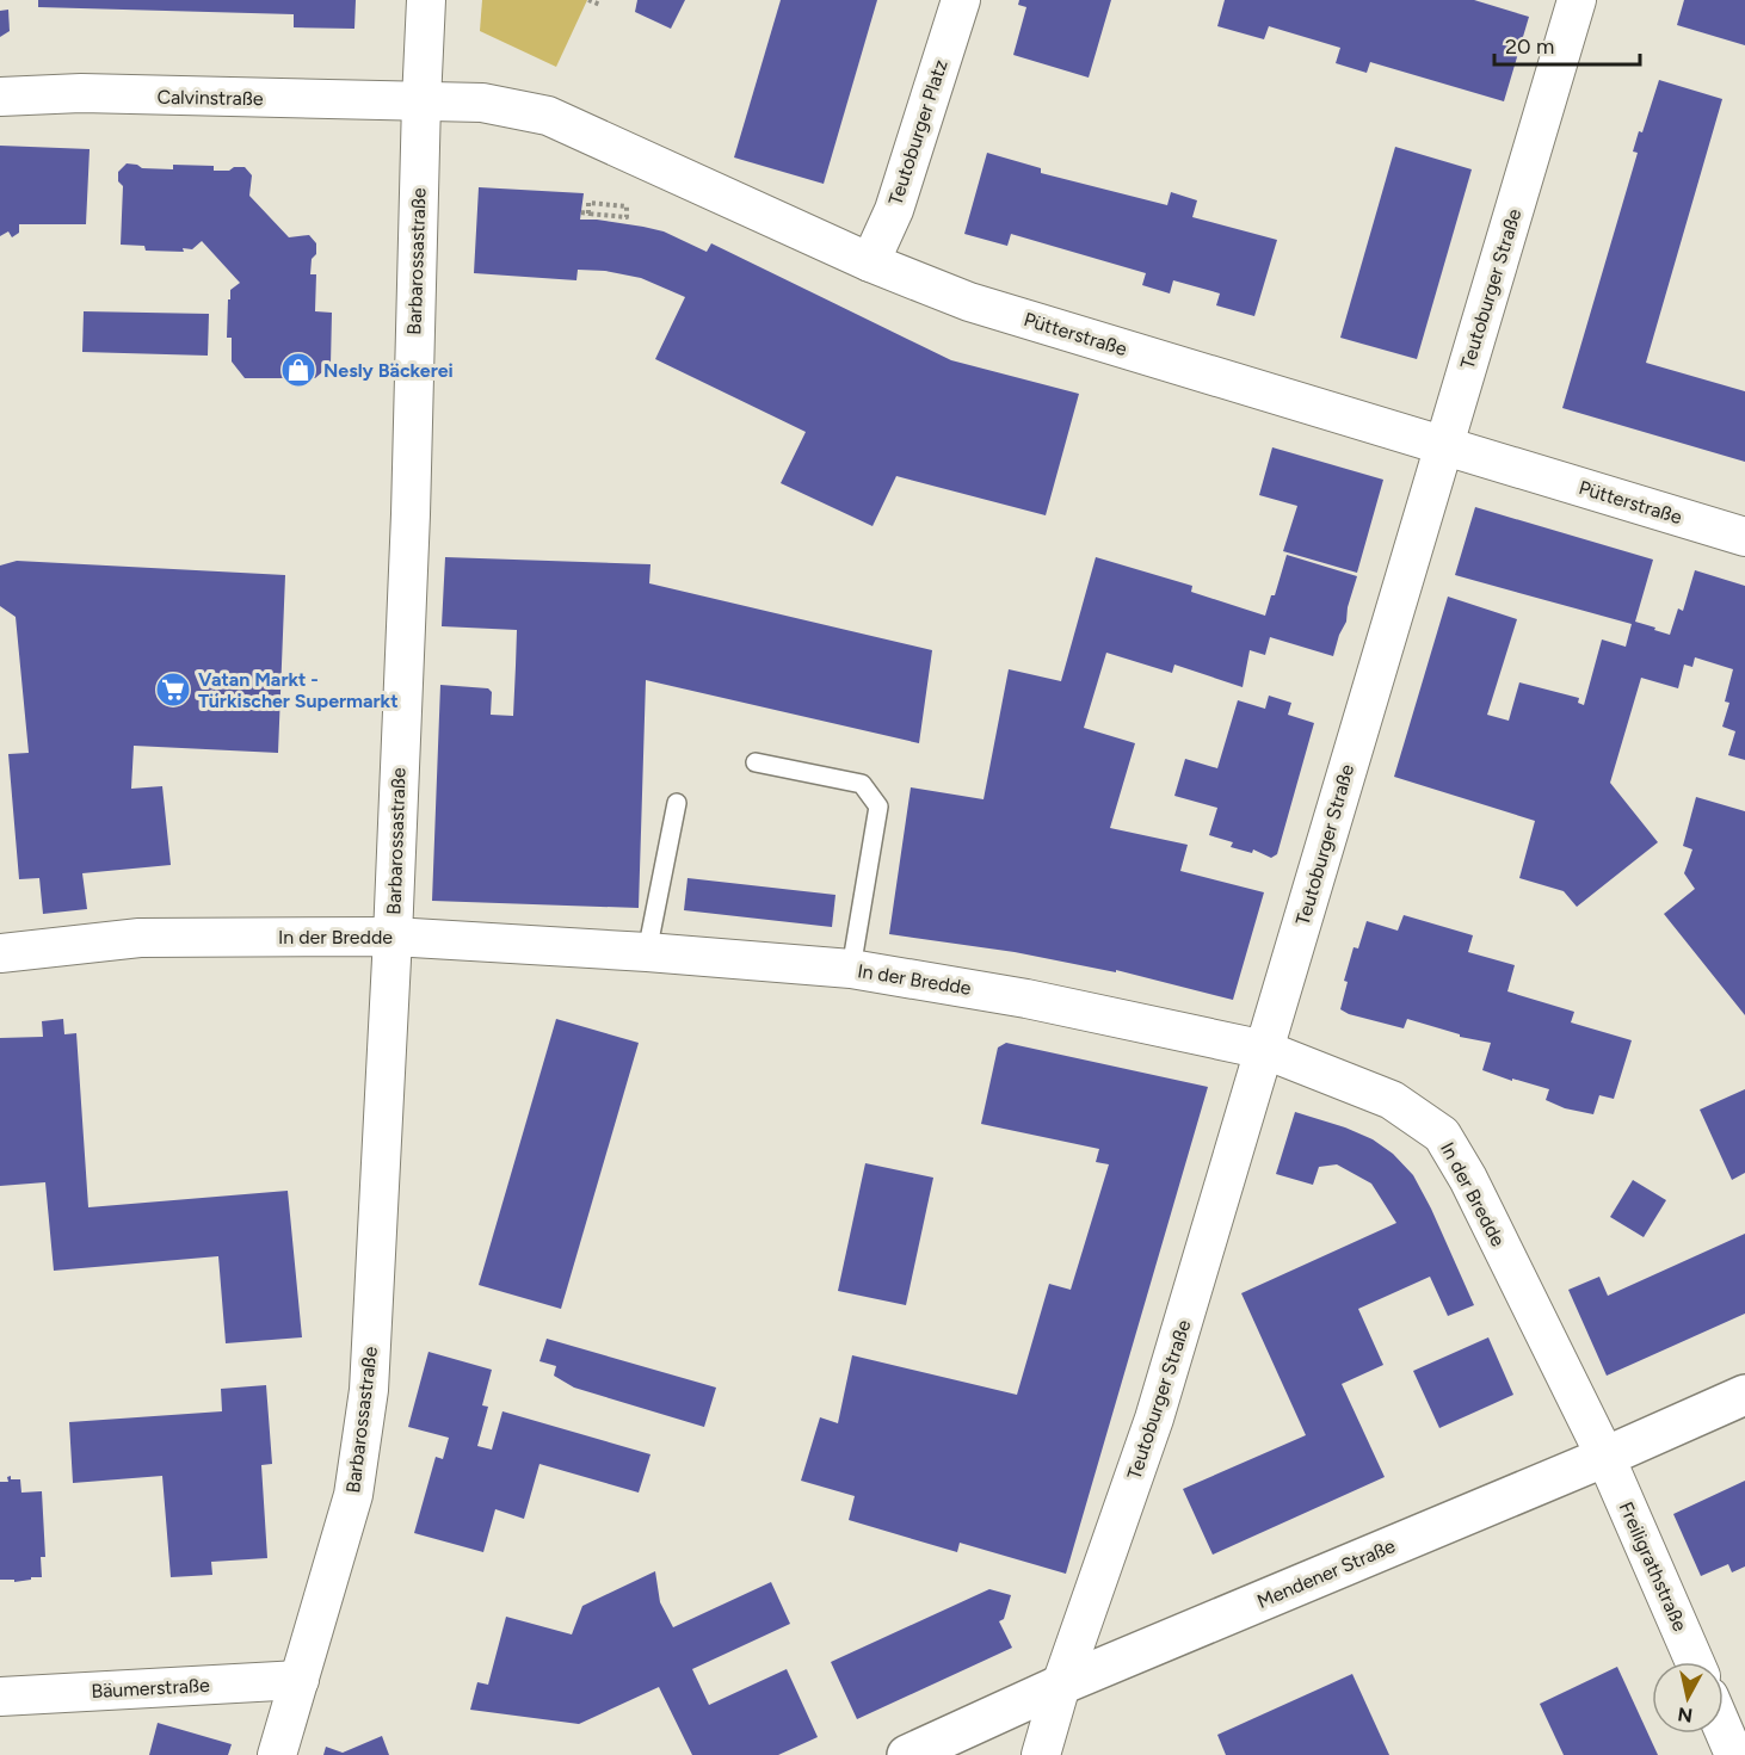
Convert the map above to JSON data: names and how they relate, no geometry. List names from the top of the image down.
{
  "streets": {
    "main road": ["Mendener Straße"],
    "street": [
      "Calvinstraße",
      "Teutoburger Platz",
      "Barbarossastraße",
      "Teutoburger Straße",
      "Pütterstraße",
      "In der Bredde",
      "Freiligrathstraße",
      "Bäumerstraße"
    ]
  },
  "crossings": [
    ["Calvinstraße", "Barbarossastraße"],
    ["Calvinstraße", "Pütterstraße"],
    ["Teutoburger Platz", "Pütterstraße"],
    ["Barbarossastraße", "Pütterstraße"],
    ["Barbarossastraße", "In der Bredde"],
    ["Barbarossastraße", "Bäumerstraße"],
    ["Teutoburger Straße", "Pütterstraße"],
    ["Teutoburger Straße", "In der Bredde"],
    ["Teutoburger Straße", "Mendener Straße"],
    ["In der Bredde", "Freiligrathstraße"],
    ["In der Bredde", "Mendener Straße"],
    ["Freiligrathstraße", "Mendener Straße"]
  ],
  "places": {
    "shop": ["Nesly Bäckerei"],
    "supermarket": ["Vatan Markt - Türkischer Supermarkt"]
  },
  "scale_bar": "20 m",
  "north": "bottom"
}
